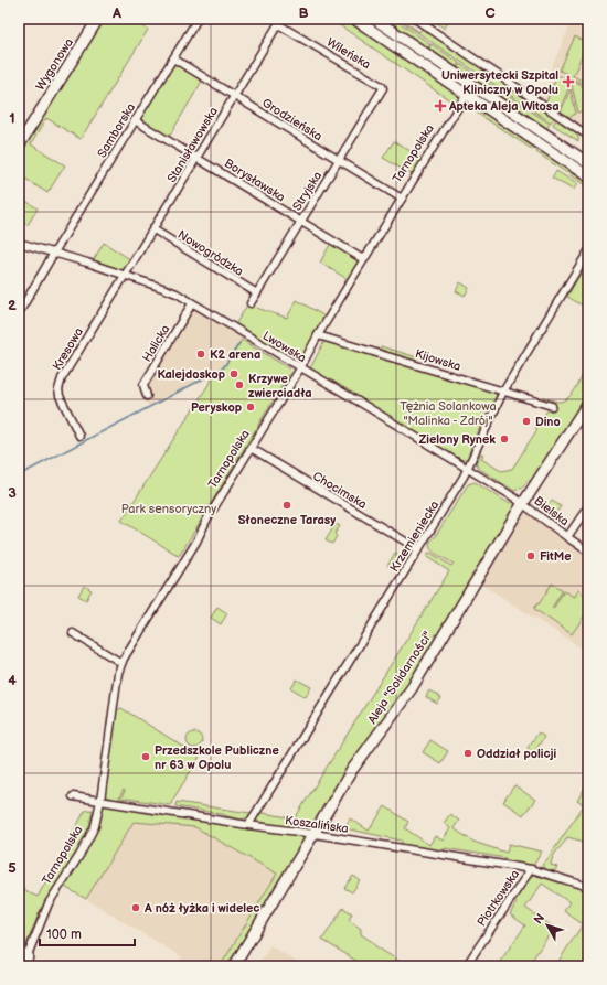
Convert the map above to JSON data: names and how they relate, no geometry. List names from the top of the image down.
{
  "streets": {
    "street": [
      "Wileńska",
      "Wygonowa",
      "Grodzieńska",
      "Samborska",
      "Stanisławowska",
      "Tarnopolska",
      "Borysławska",
      "Stryjska",
      "Nowogródzka",
      "Halicka",
      "Lwowska",
      "Kresowa",
      "Kijowska",
      "Chocimska",
      "Bielska",
      "Krzemieniecka",
      "Aleja \"Solidarności\"",
      "Koszalińska",
      "Piotrkowska"
    ]
  },
  "crossings": [
    ["Wileńska", "Stanisławowska"],
    ["Wileńska", "Stryjska"],
    ["Grodzieńska", "Samborska"],
    ["Grodzieńska", "Stanisławowska"],
    ["Grodzieńska", "Tarnopolska"],
    ["Grodzieńska", "Stryjska"],
    ["Samborska", "Borysławska"],
    ["Samborska", "Lwowska"],
    ["Stanisławowska", "Borysławska"],
    ["Stanisławowska", "Nowogródzka"],
    ["Stanisławowska", "Lwowska"],
    ["Stanisławowska", "Kresowa"],
    ["Tarnopolska", "Borysławska"],
    ["Tarnopolska", "Lwowska"],
    ["Tarnopolska", "Kijowska"],
    ["Tarnopolska", "Chocimska"],
    ["Tarnopolska", "Koszalińska"],
    ["Borysławska", "Stryjska"],
    ["Stryjska", "Nowogródzka"],
    ["Halicka", "Lwowska"],
    ["Lwowska", "Kresowa"],
    ["Lwowska", "Bielska"],
    ["Lwowska", "Krzemieniecka"],
    ["Lwowska", "Aleja \"Solidarności\""],
    ["Kijowska", "Krzemieniecka"],
    ["Chocimska", "Krzemieniecka"],
    ["Bielska", "Aleja \"Solidarności\""],
    ["Krzemieniecka", "Koszalińska"],
    ["Aleja \"Solidarności\"", "Koszalińska"],
    ["Koszalińska", "Piotrkowska"]
  ],
  "parks": ["Tężnia Solankowa \"Malinka - Zdrój\"", "Park sensoryczny"],
  "places": {
    "health": ["Uniwersytecki Szpital Kliniczny w Opolu", "Apteka Aleja Witosa"],
    "other": [
      "K2 arena",
      "Kalejdoskop",
      "Krzywe zwierciadła",
      "Peryskop",
      "Dino",
      "Zielony Rynek",
      "Słoneczne Tarasy",
      "FitMe",
      "Oddział policji",
      "Przedszkole Publiczne nr 63 w Opolu",
      "A nóż łyżka i widelec"
    ]
  },
  "scale_bar": "100 m",
  "north": "top left",
  "grid": {
    "columns": ["A", "B", "C"],
    "rows": [
      "1",
      "2",
      "3",
      "4",
      "5"
    ]
  }
}
